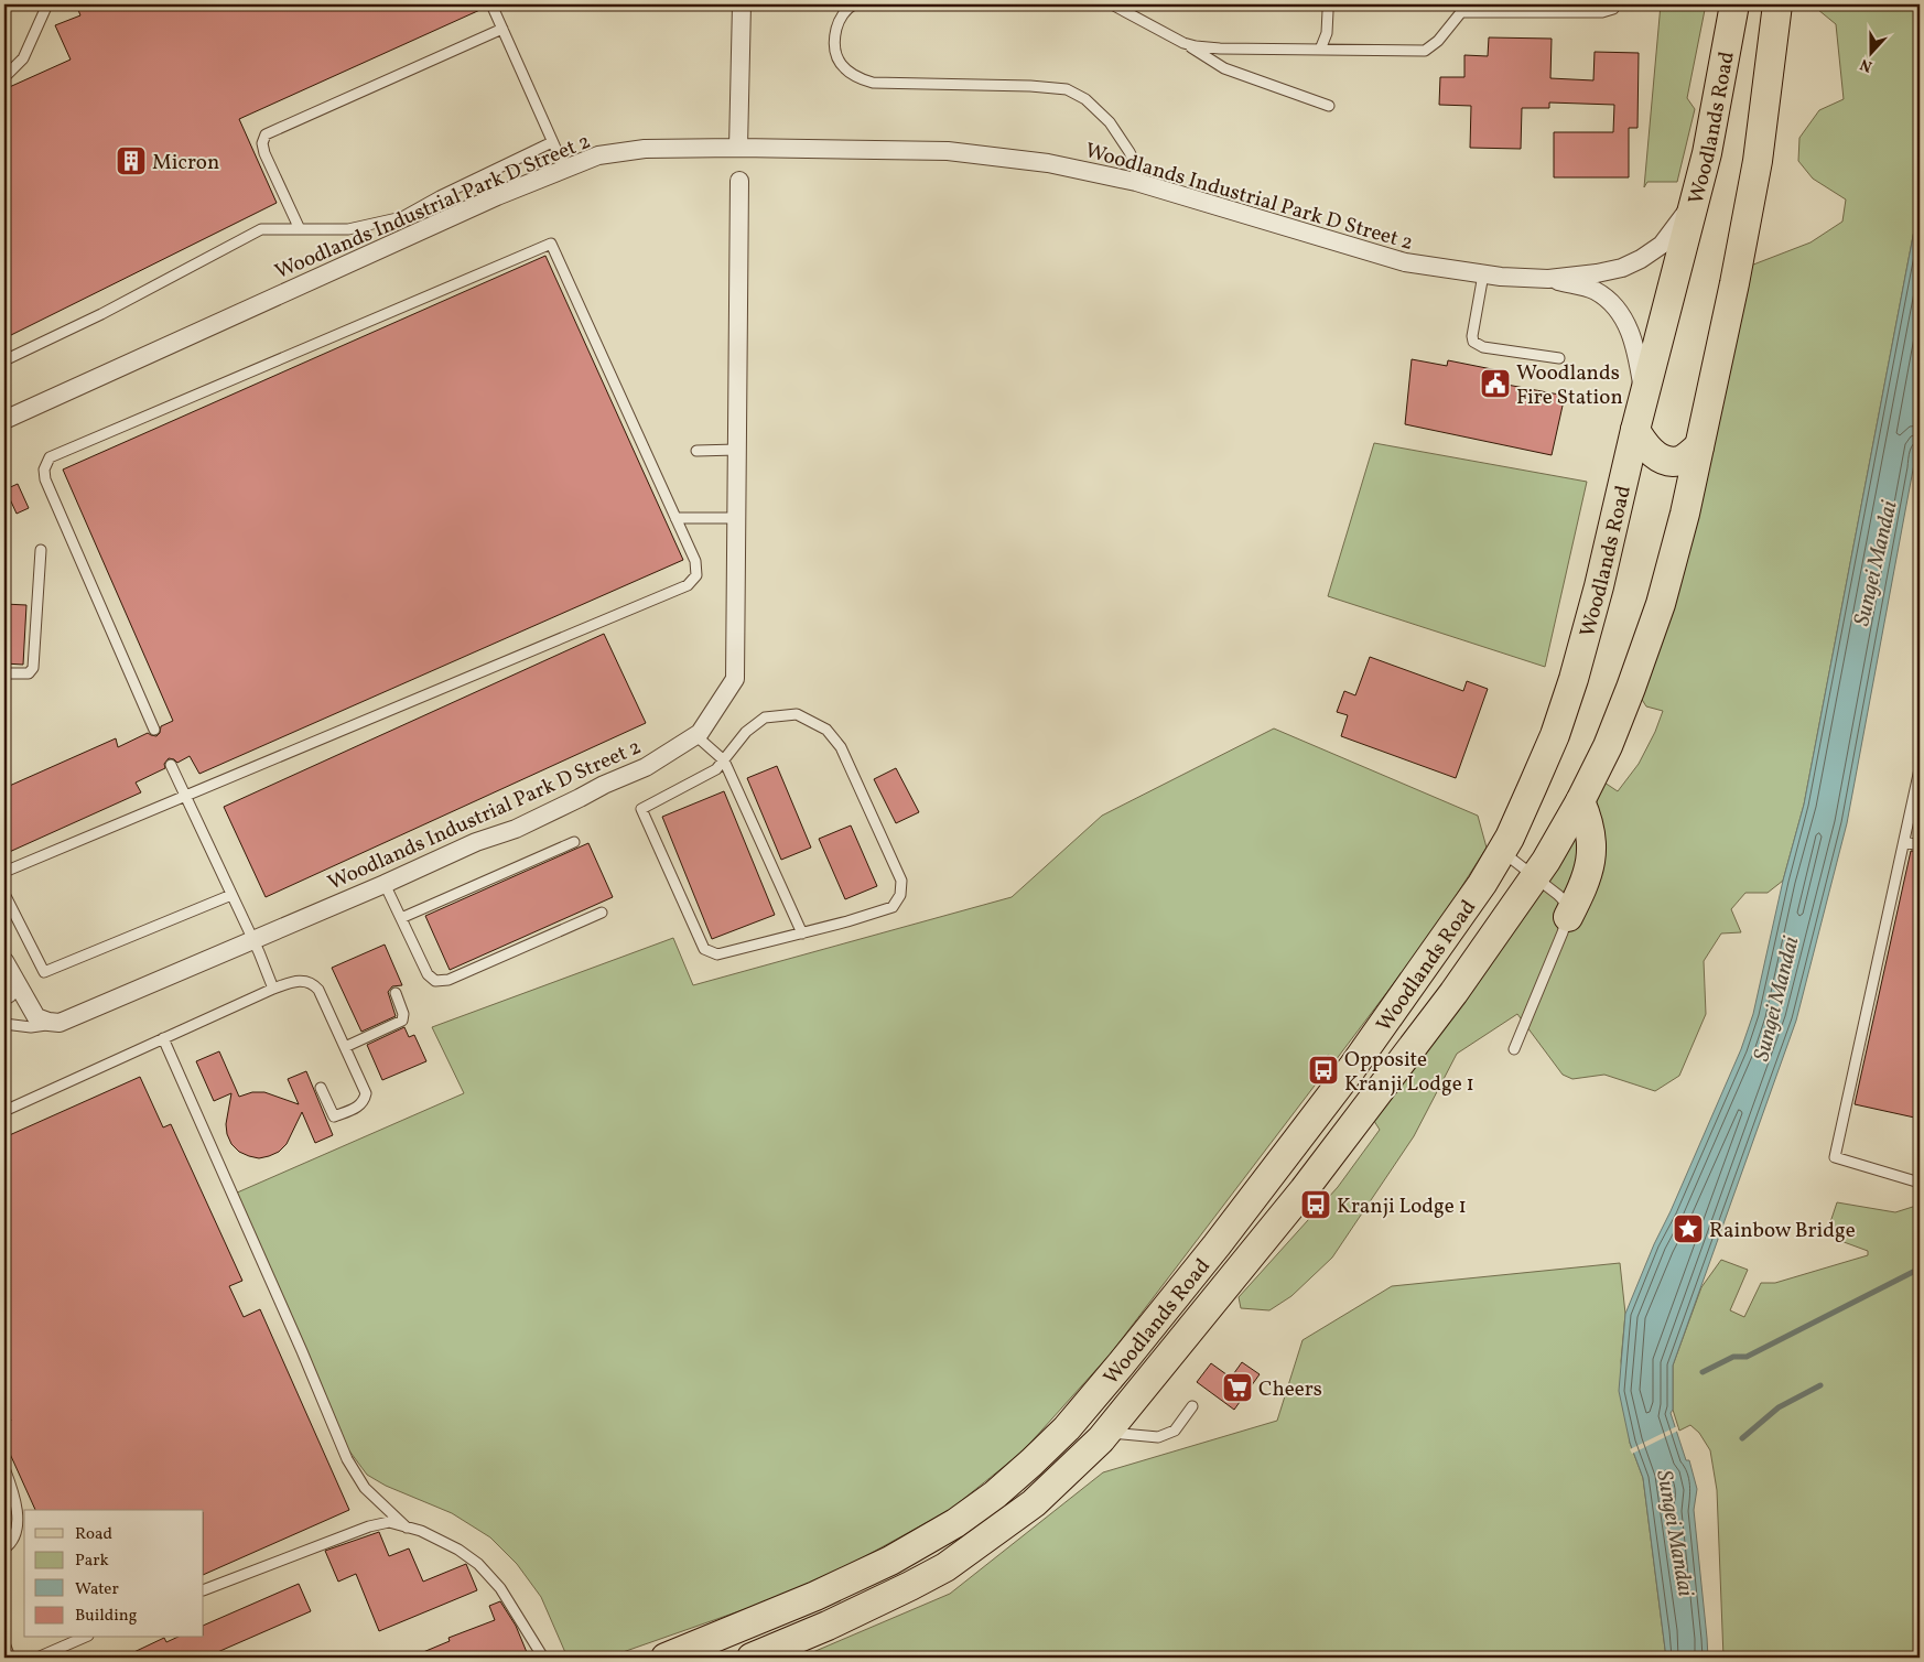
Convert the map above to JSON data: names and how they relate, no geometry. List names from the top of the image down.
{
  "streets": {
    "main road": ["Woodlands Road"],
    "street": ["Woodlands Industrial Park D Street 2"]
  },
  "crossings": [
    ["Woodlands Road", "Woodlands Industrial Park D Street 2"]
  ],
  "water": ["Sungei Mandai"],
  "places": {
    "building": ["Micron"],
    "public building": ["Woodlands Fire Station"],
    "bus stop": ["Opposite Kranji Lodge 1", "Kranji Lodge 1"],
    "place": ["Rainbow Bridge"],
    "supermarket": ["Cheers"]
  },
  "legend": [
    "Road",
    "Park",
    "Water",
    "Building"
  ],
  "north": "bottom"
}
